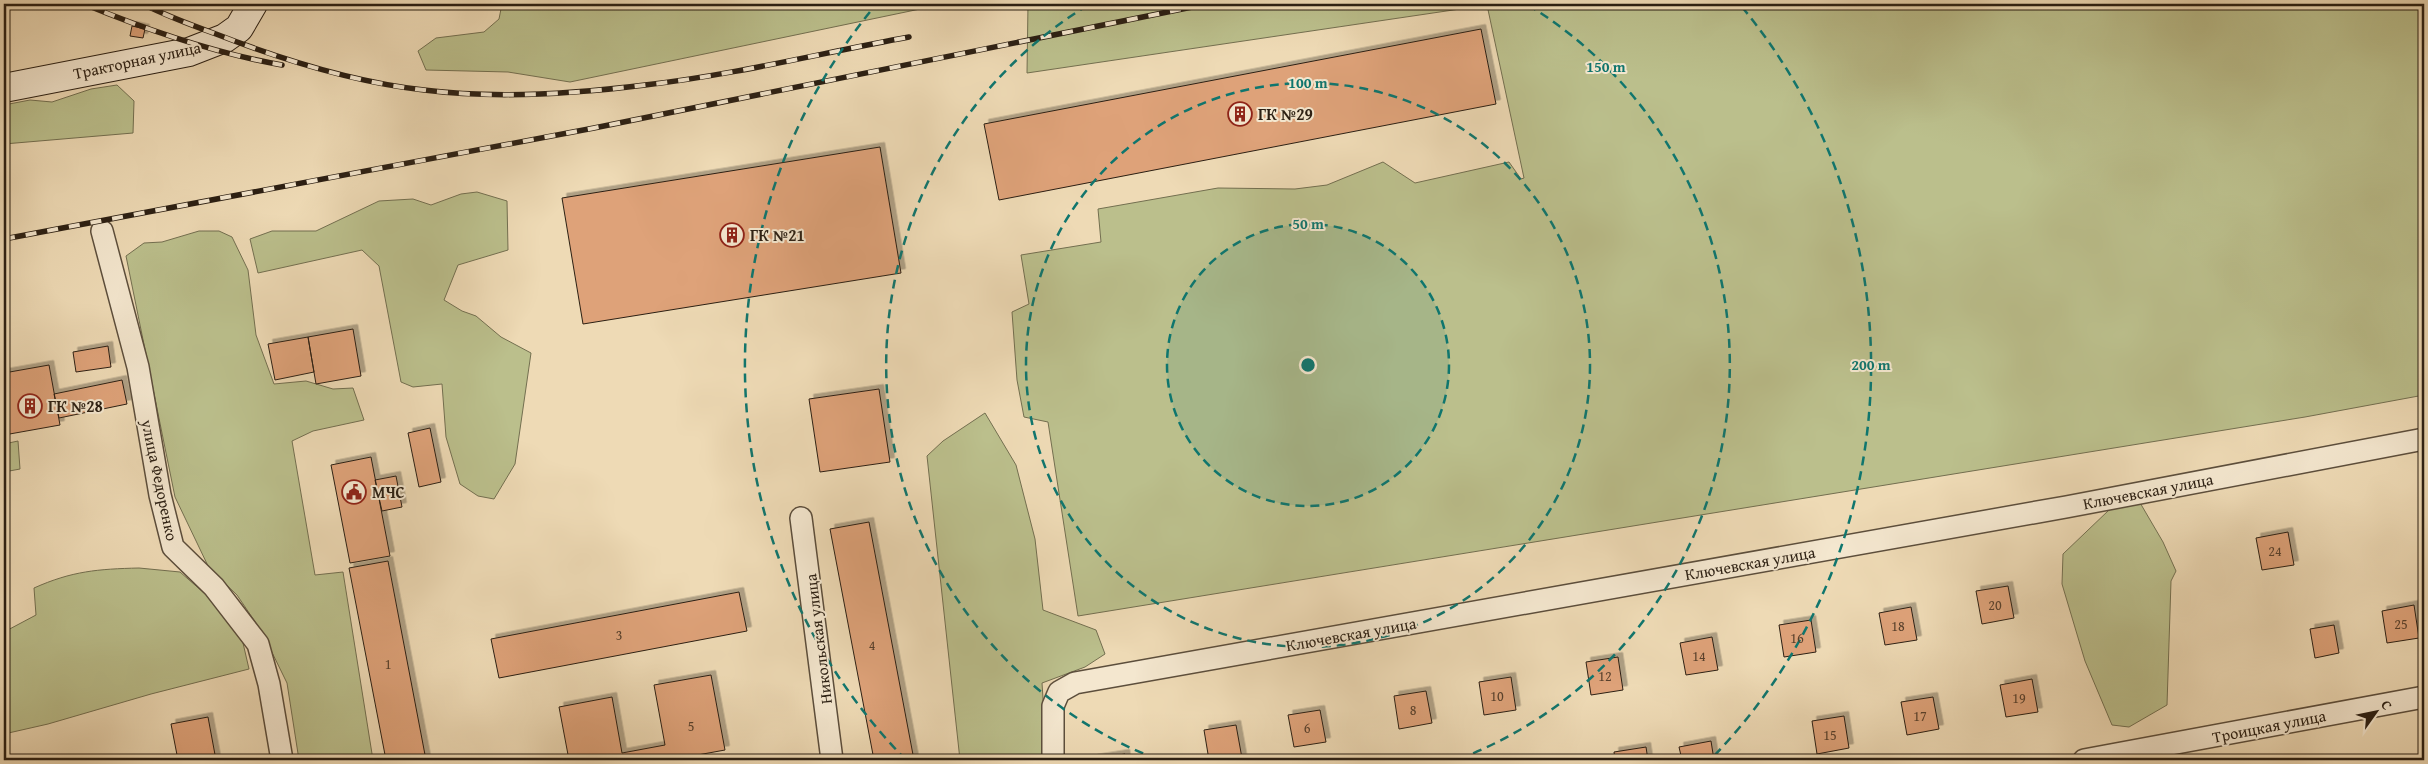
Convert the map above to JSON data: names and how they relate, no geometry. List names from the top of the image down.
{
  "streets": {
    "main road": ["Тракторная улица"],
    "street": [
      "улица Федоренко",
      "Ключевская улица",
      "Никольская улица",
      "Троицкая улица"
    ]
  },
  "places": {
    "building": ["ГК №29", "ГК №21", "ГК №28"],
    "public building": ["МЧС"]
  },
  "house_numbers": [
    "24",
    "20",
    "25",
    "18",
    "3",
    "16",
    "4",
    "14",
    "1",
    "12",
    "10",
    "19",
    "8",
    "17",
    "5",
    "6",
    "15"
  ],
  "north": "top right",
  "rings": [
    "150 m",
    "100 m",
    "50 m",
    "200 m"
  ]
}
